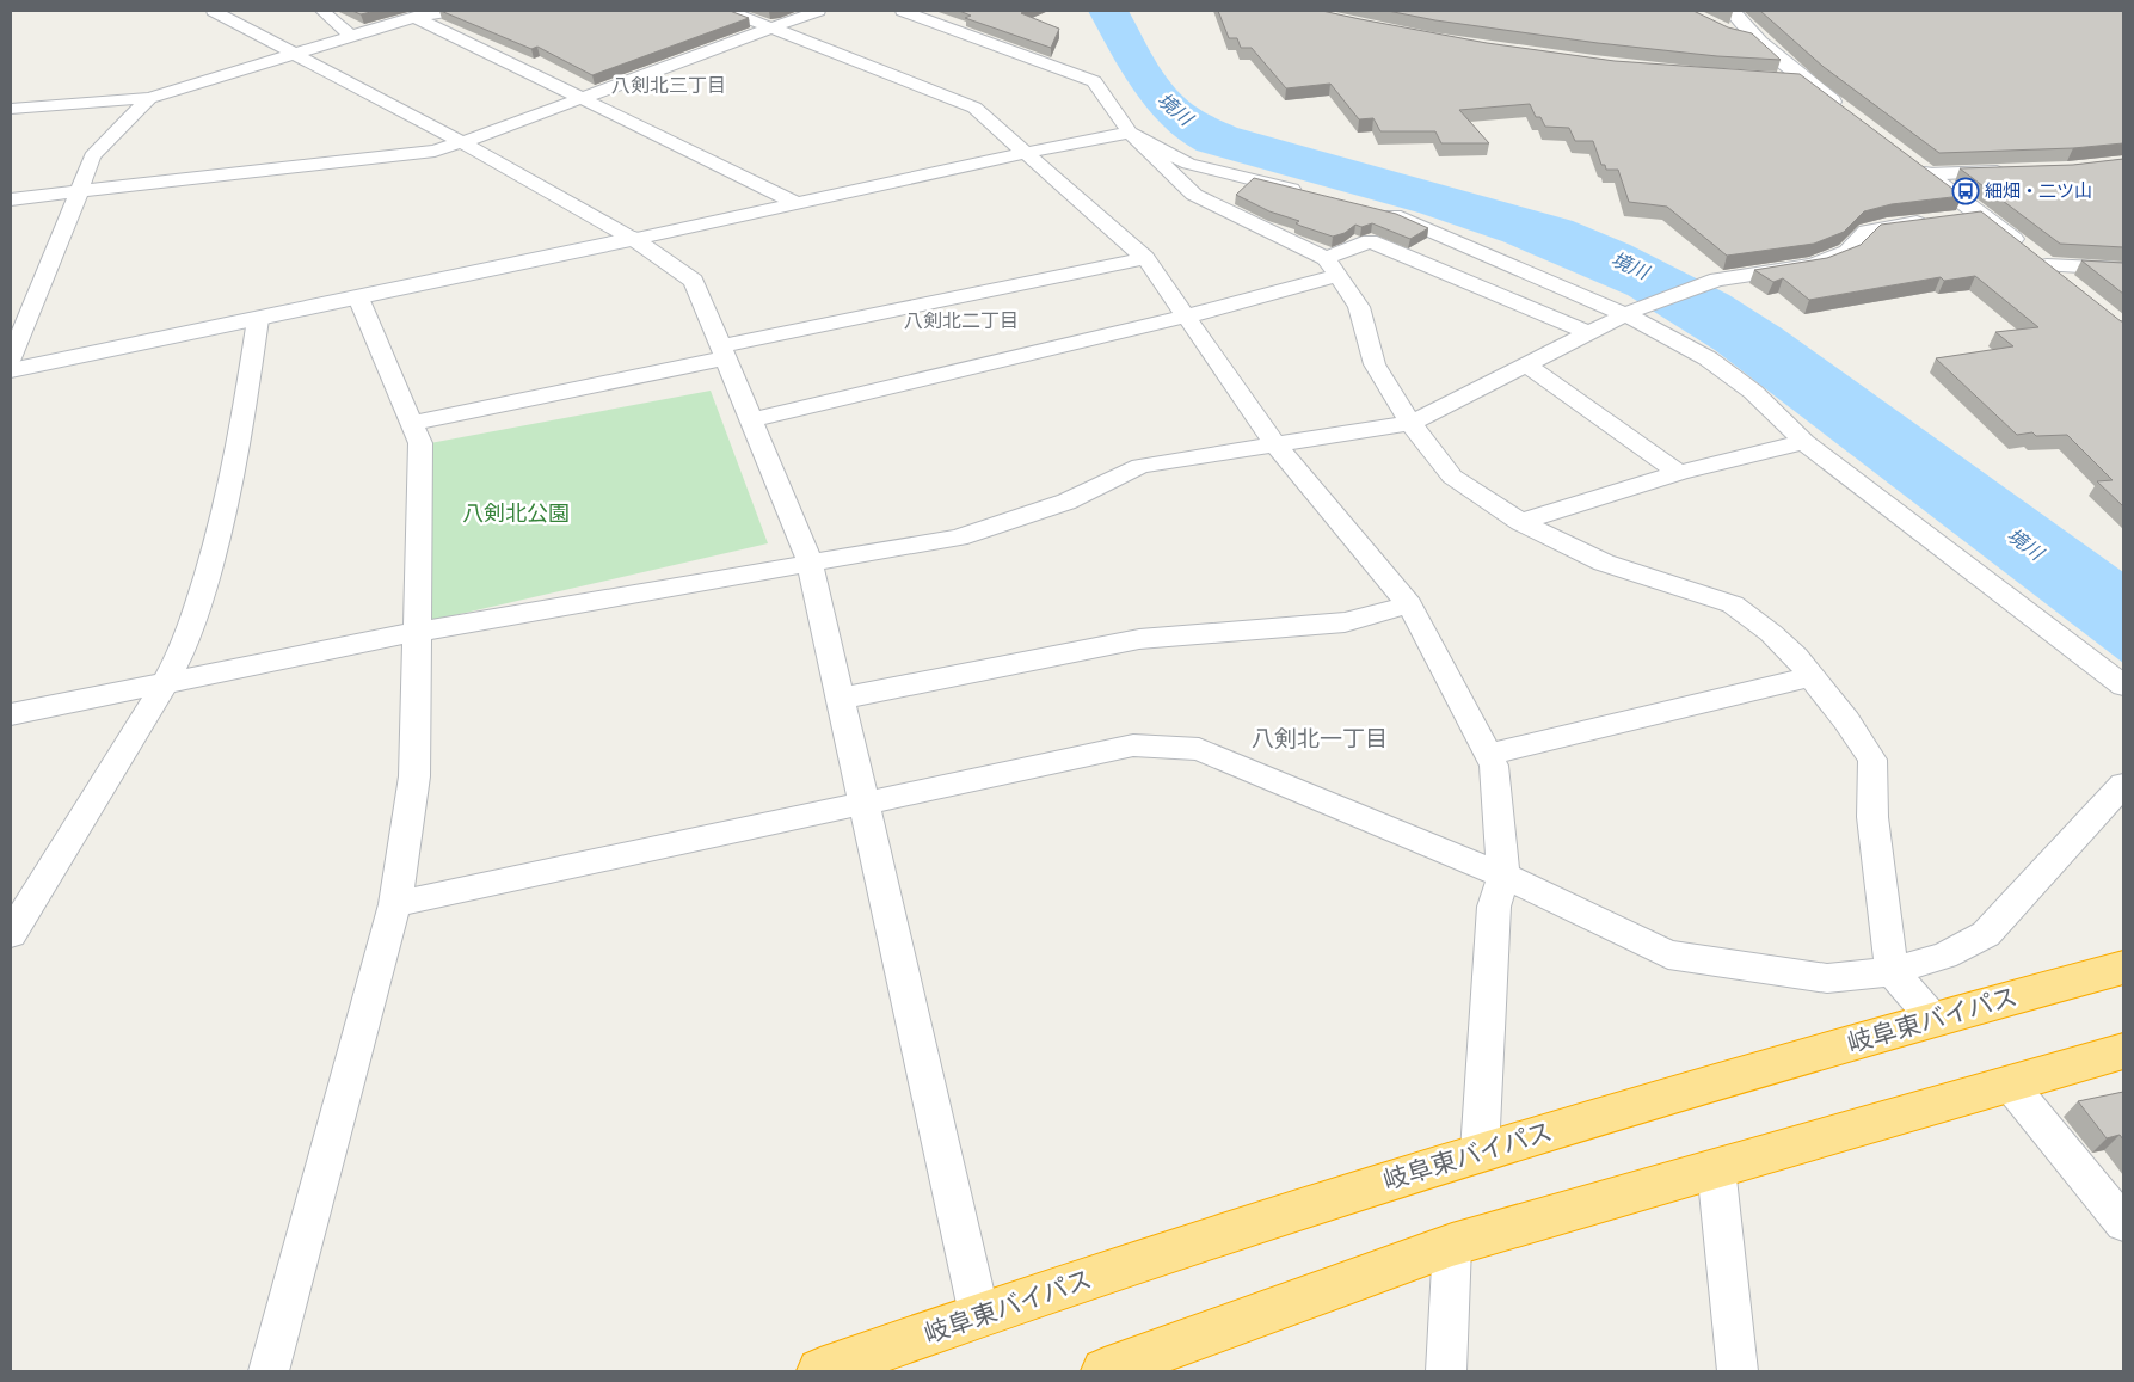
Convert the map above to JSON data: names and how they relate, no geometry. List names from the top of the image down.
{
  "streets": {
    "highway": ["岐阜東バイパス"]
  },
  "districts": ["八剣北三丁目", "八剣北二丁目", "八剣北一丁目"],
  "water": ["境川"],
  "parks": ["八剣北公園"],
  "places": {
    "bus stop": ["細畑・二ツ山"]
  }
}
